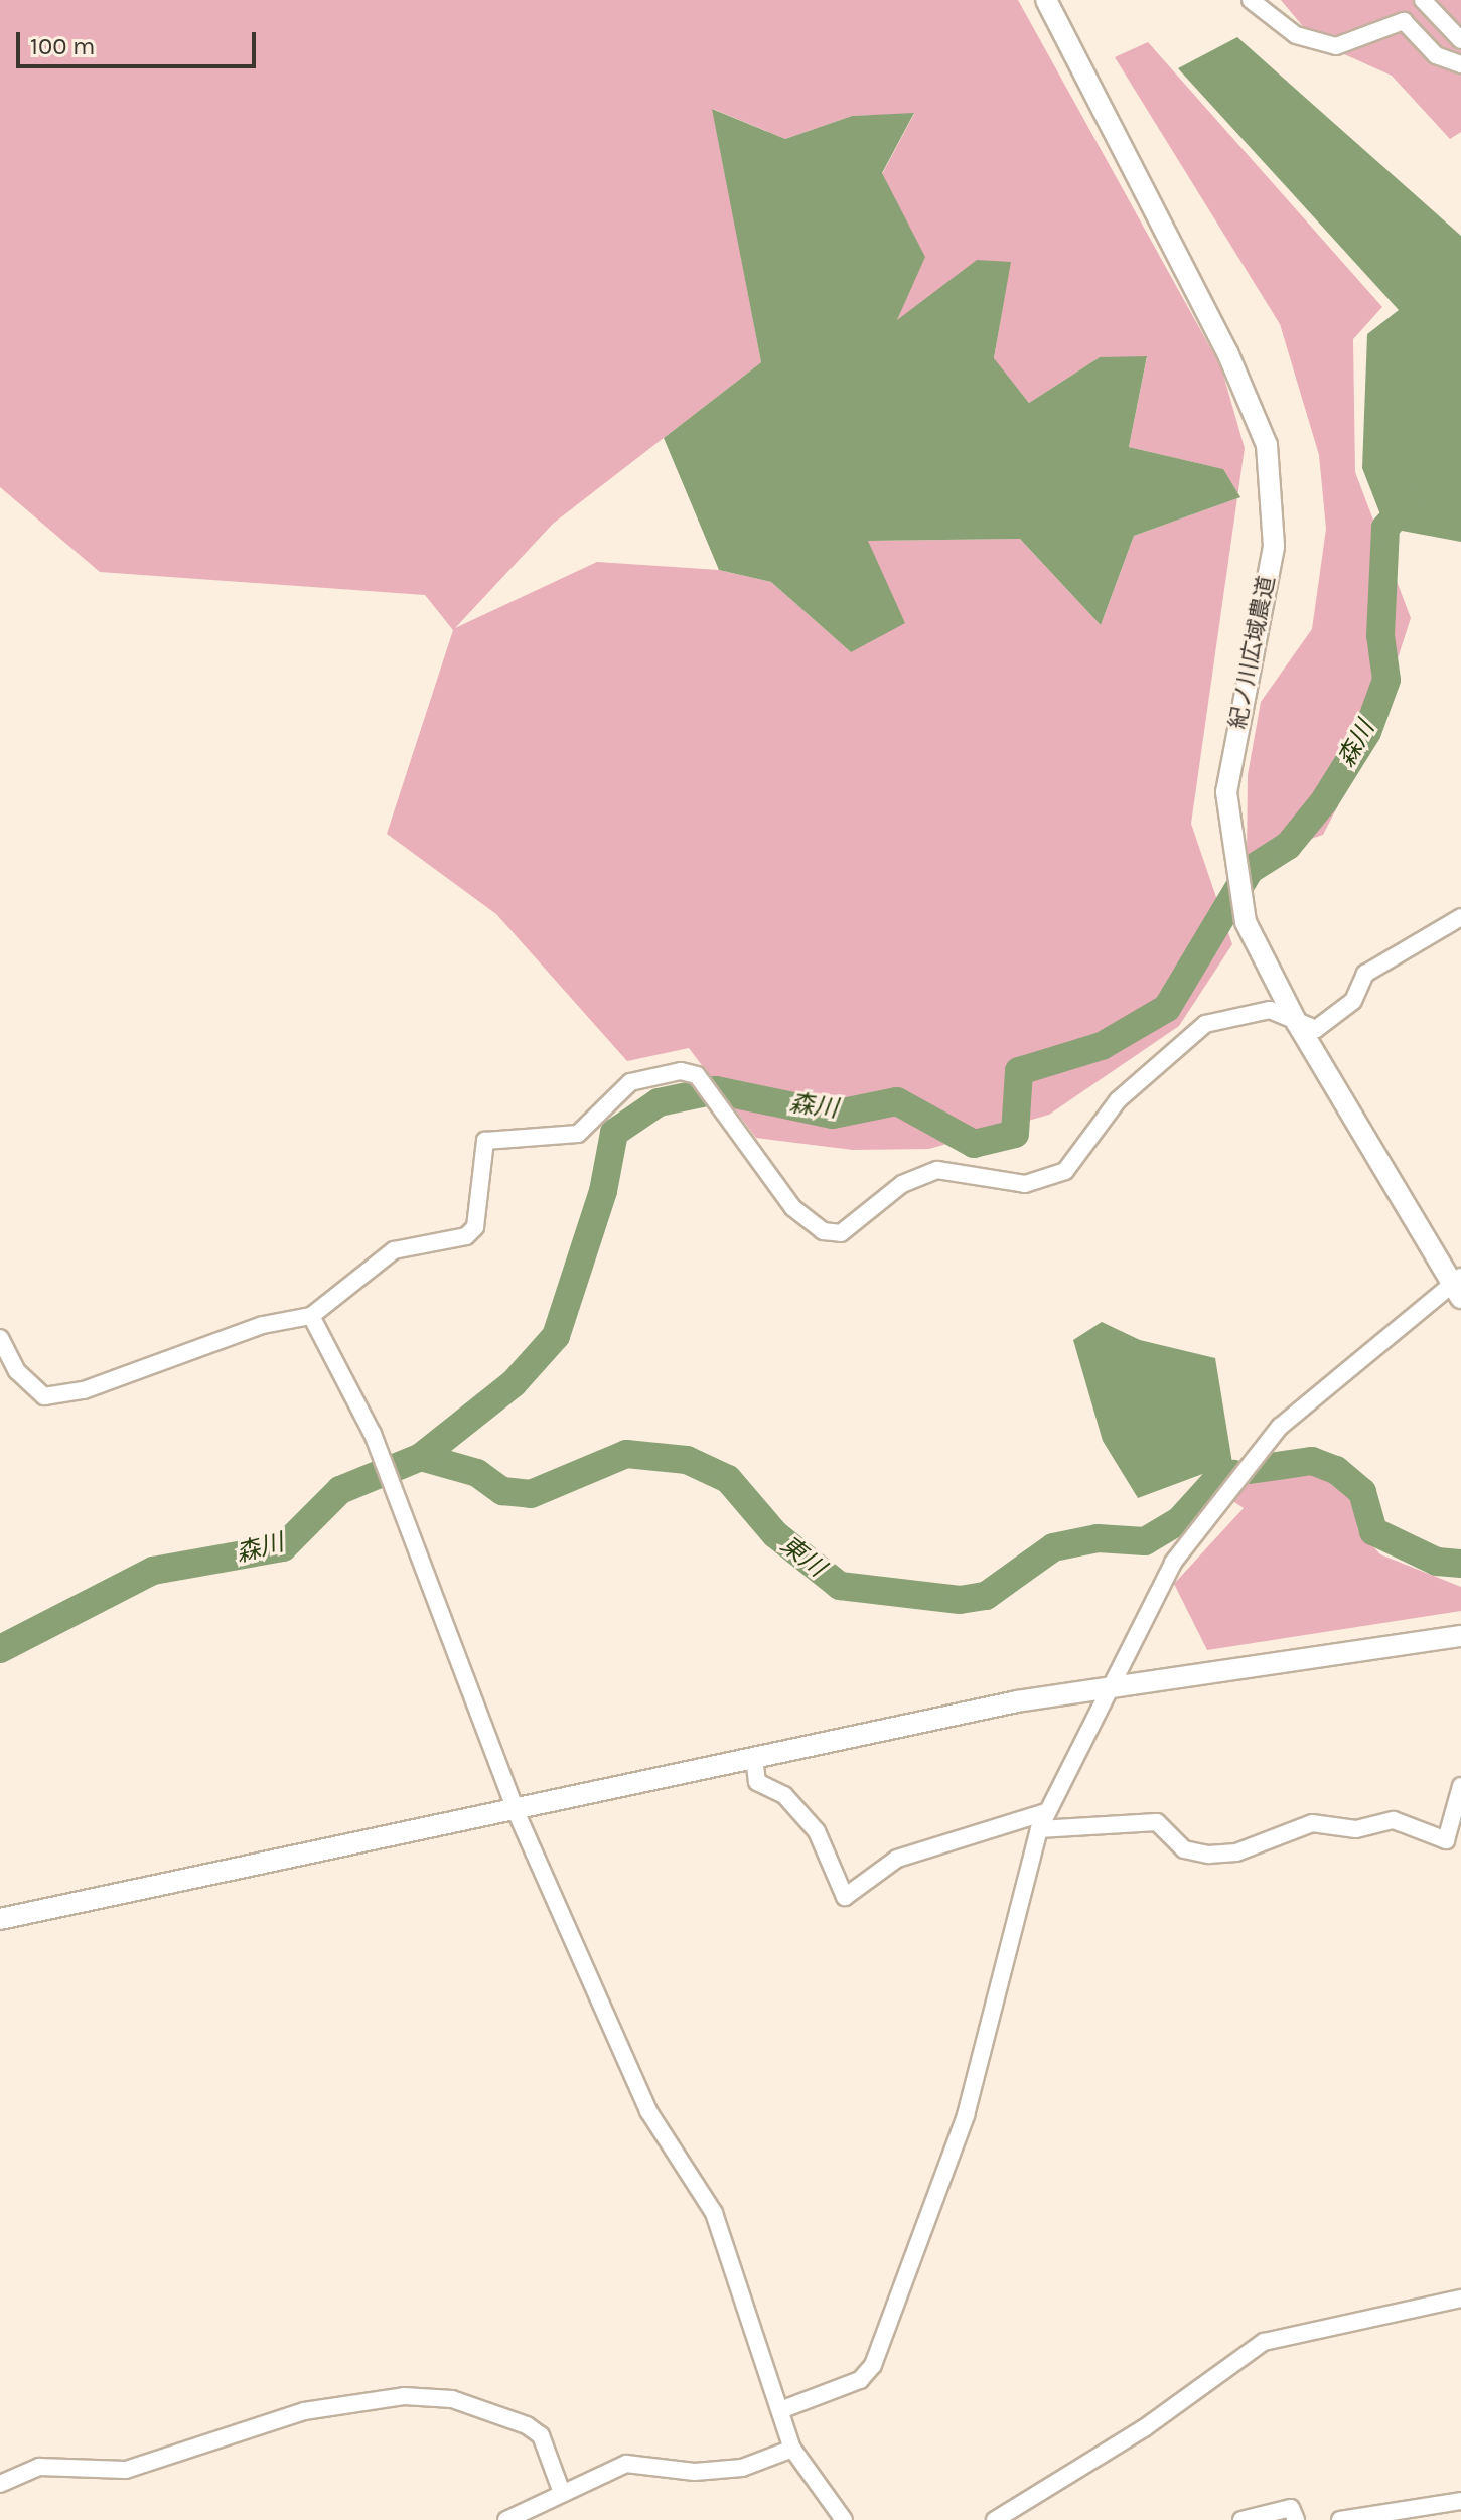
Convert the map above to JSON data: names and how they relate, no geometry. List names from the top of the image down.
{
  "streets": {
    "street": ["紀ノ川広域農道"]
  },
  "water": ["森川", "東川"],
  "scale_bar": "100 m"
}
